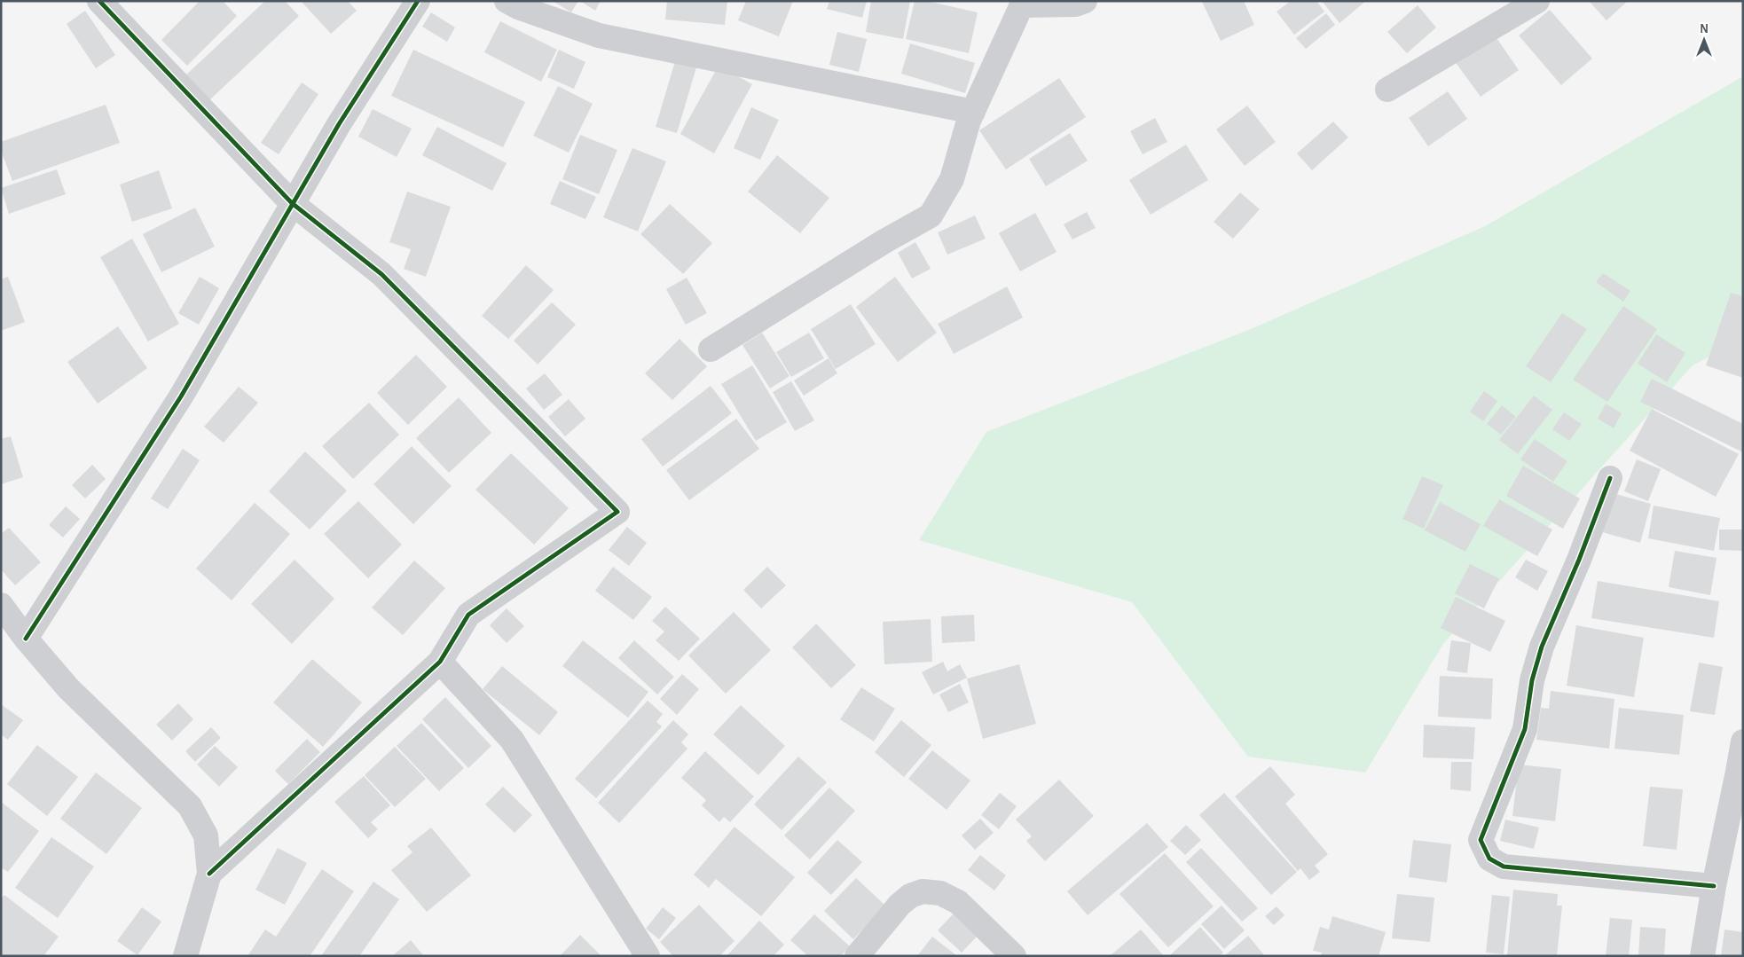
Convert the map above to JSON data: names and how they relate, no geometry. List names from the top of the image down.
{
  "north": "top"
}
